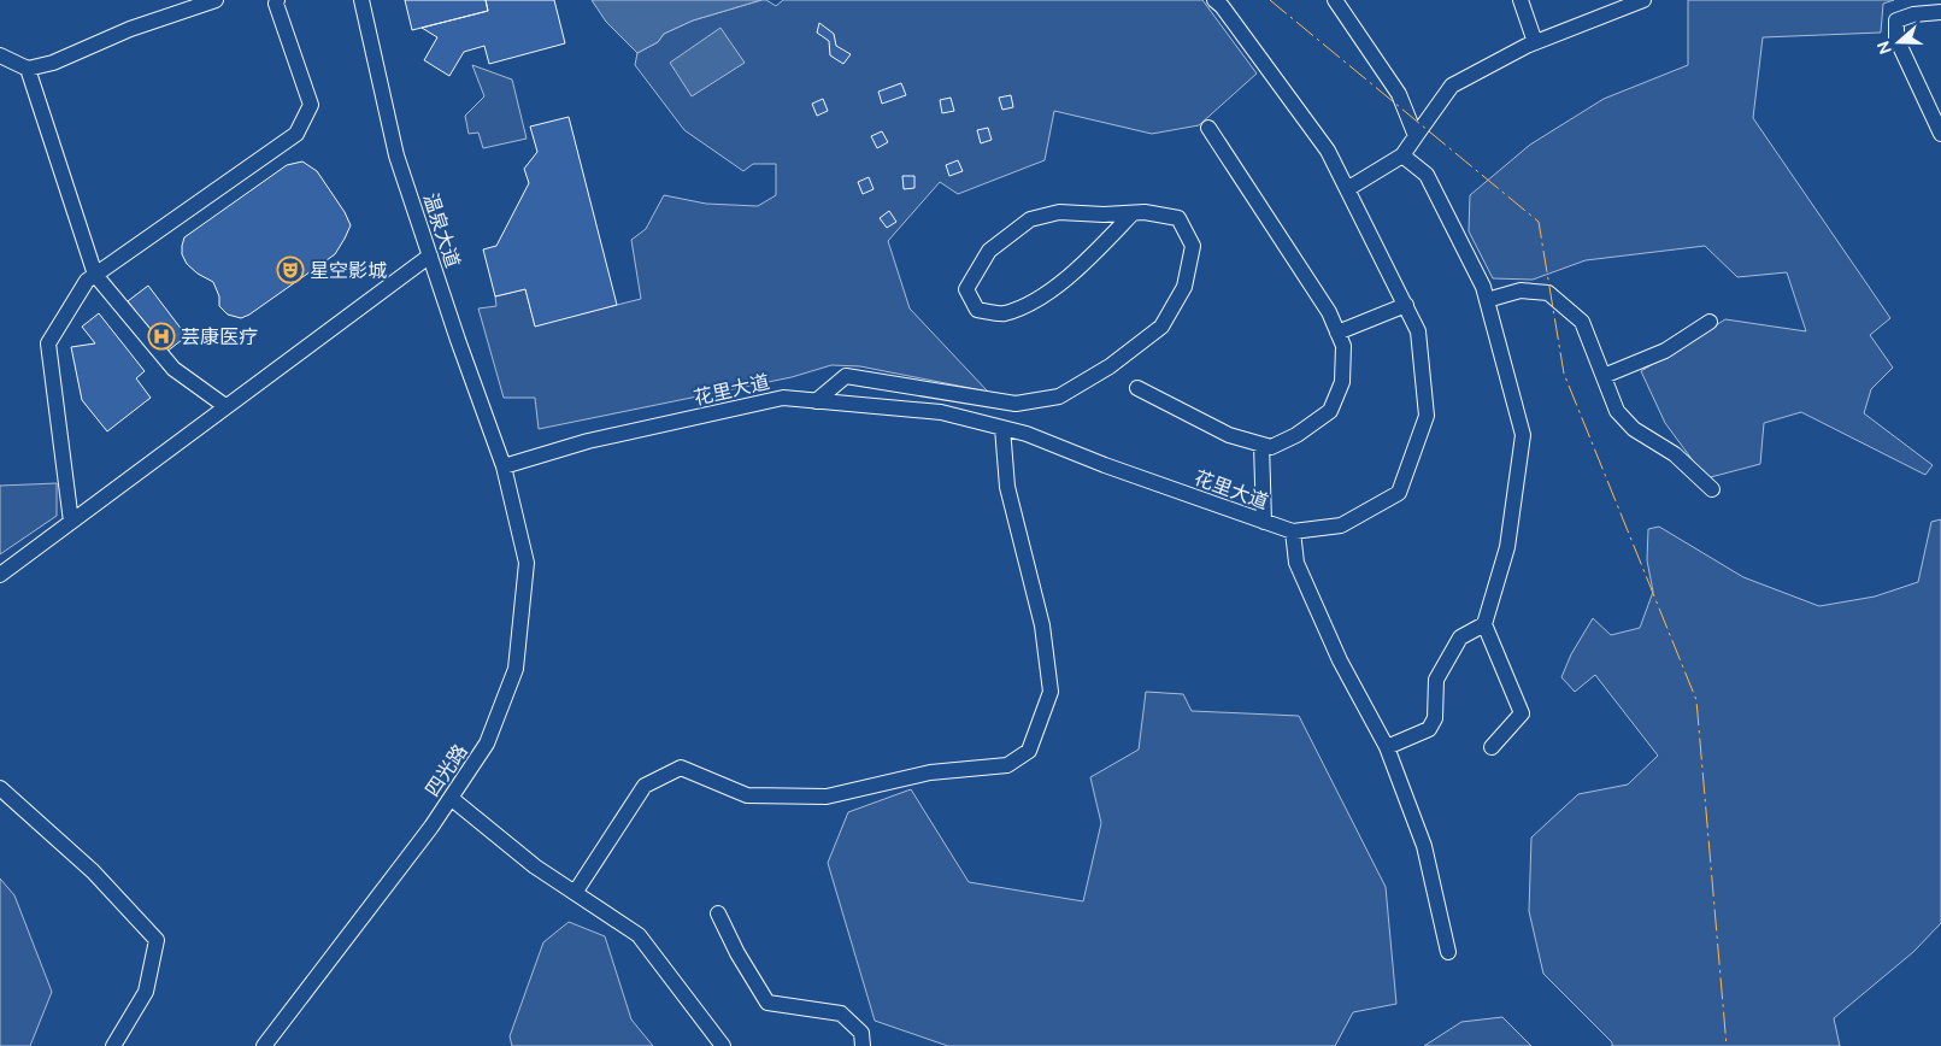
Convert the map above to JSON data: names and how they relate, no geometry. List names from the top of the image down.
{
  "streets": {
    "street": ["温泉大道", "花里大道", "四光路"]
  },
  "crossings": [
    ["温泉大道", "花里大道"],
    ["温泉大道", "四光路"],
    ["花里大道", "四光路"]
  ],
  "places": {
    "theatre": ["星空影城"],
    "hospital": ["芸康医疗"]
  },
  "north": "left"
}
